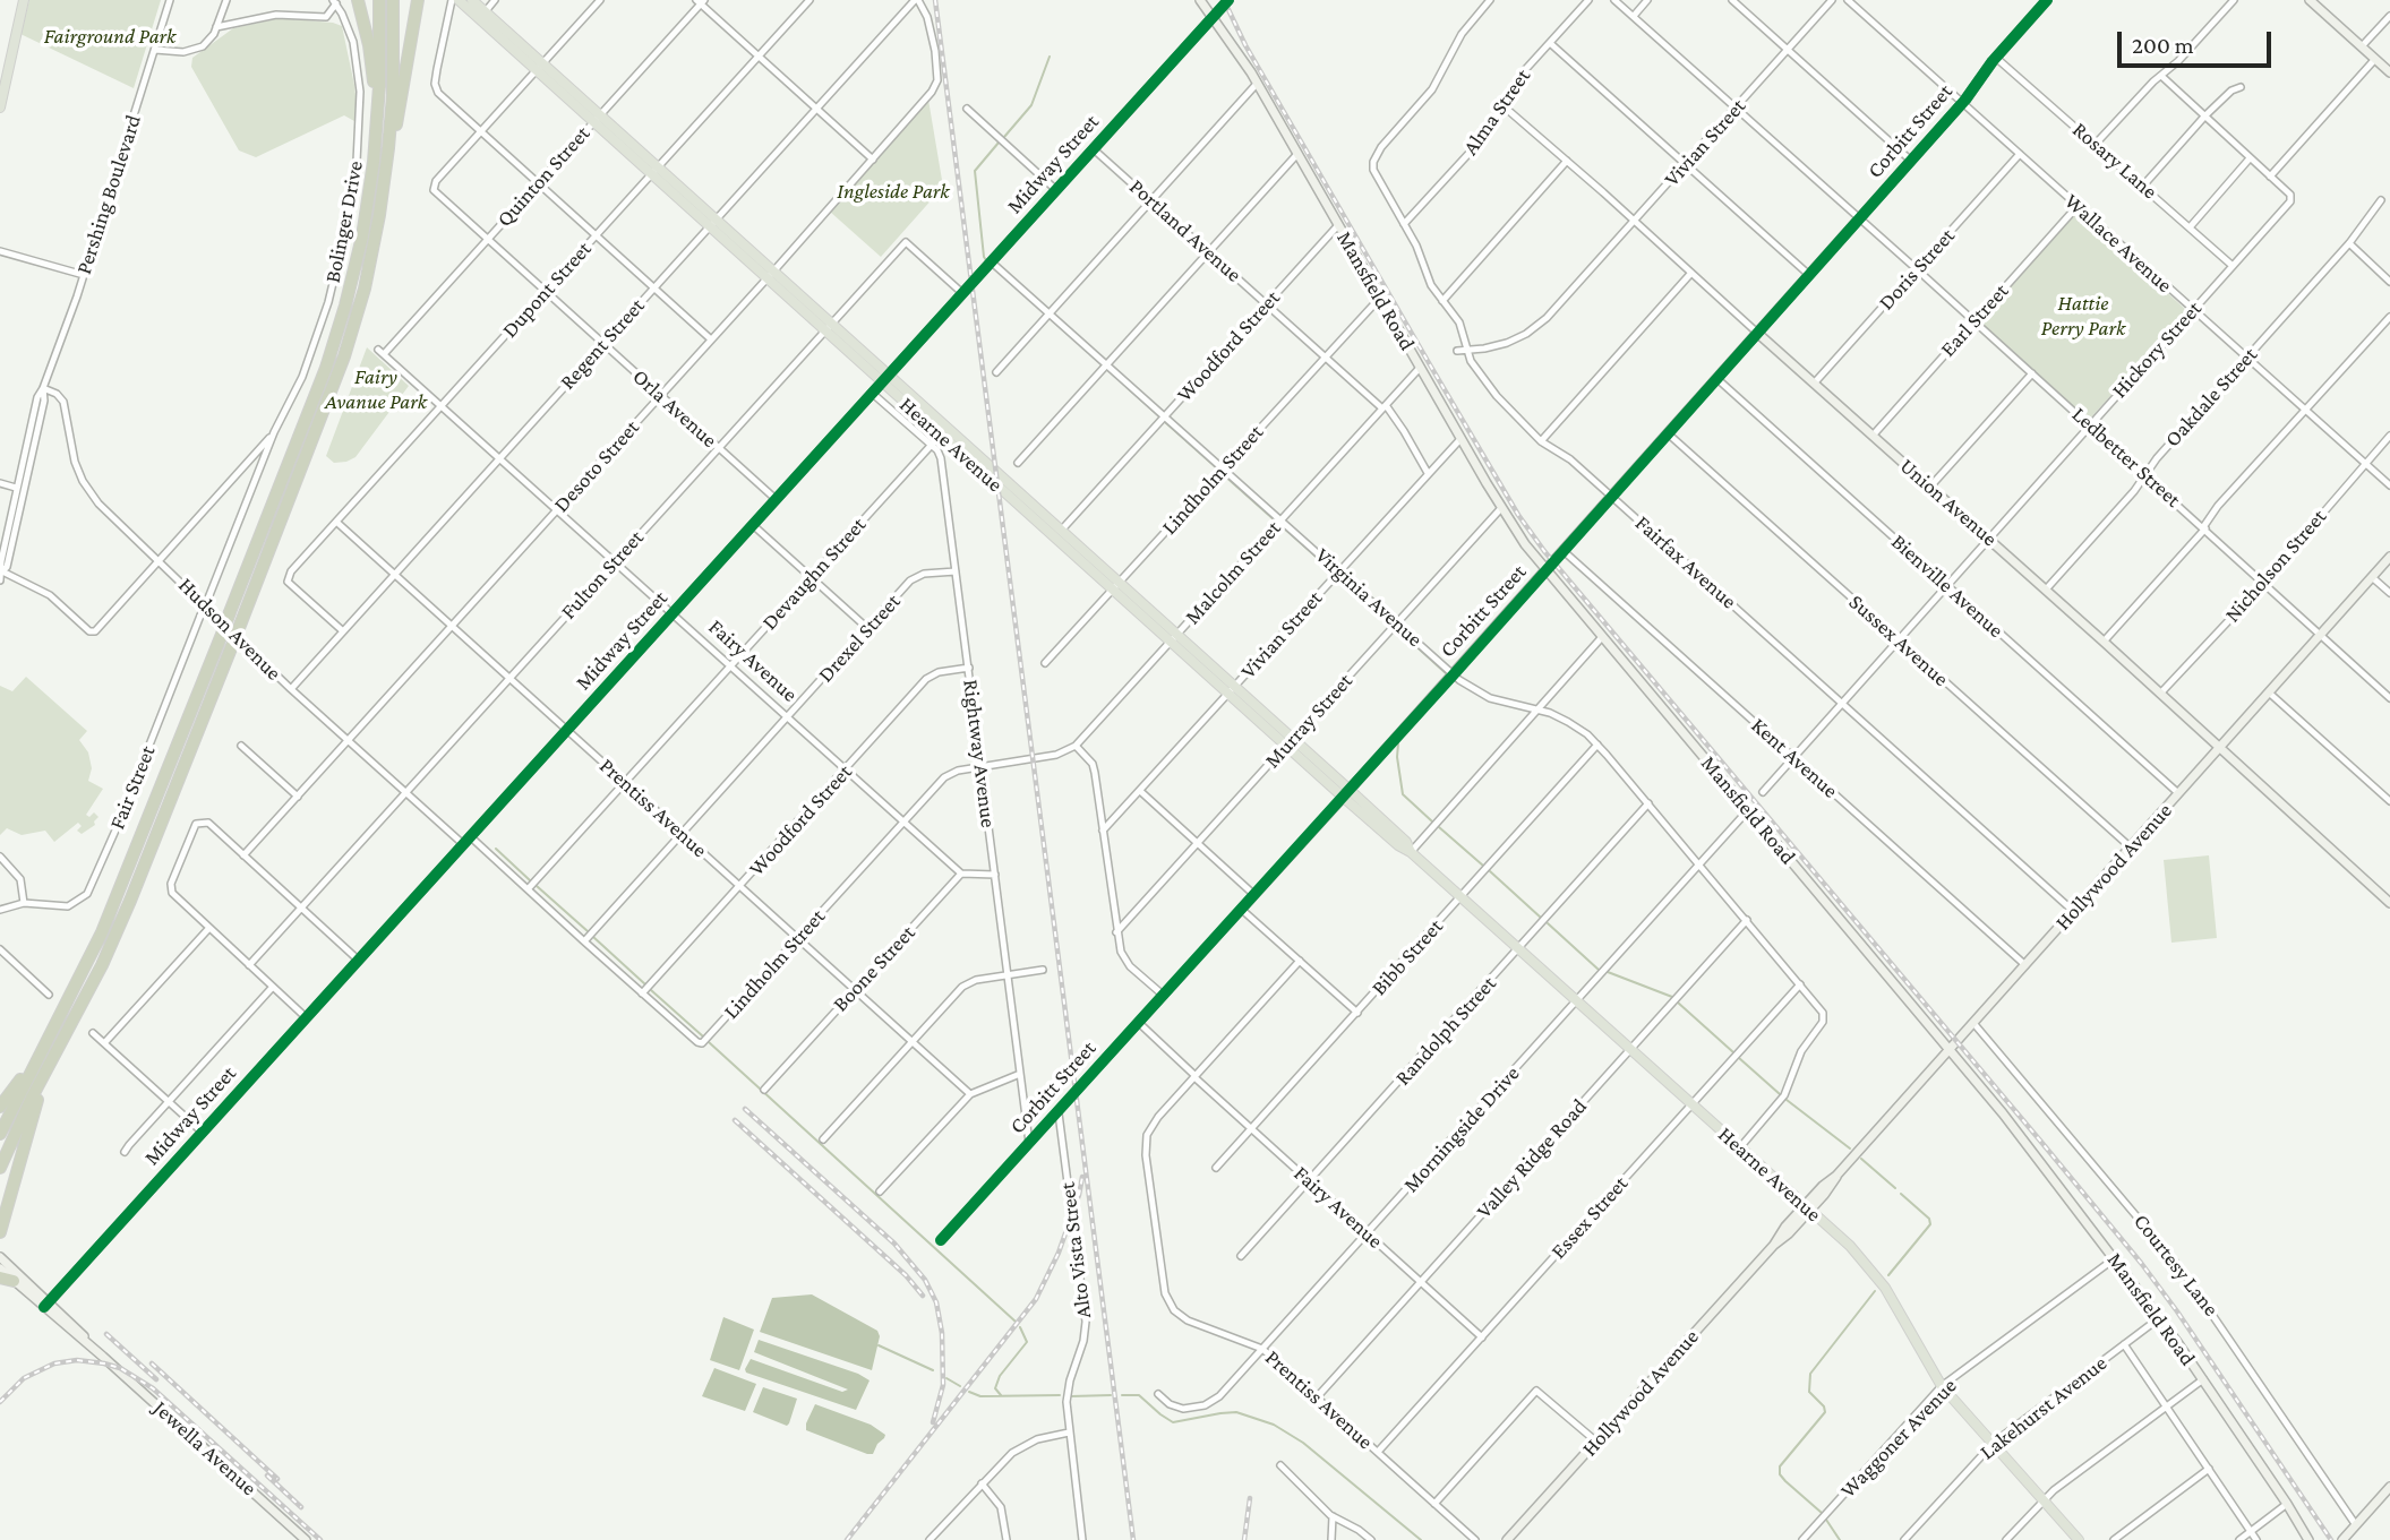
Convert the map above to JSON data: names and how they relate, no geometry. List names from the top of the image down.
{
  "streets": {
    "main road": [
      "Corbitt Street",
      "Midway Street",
      "Mansfield Road",
      "Hearne Avenue",
      "Union Avenue",
      "Hollywood Avenue",
      "Jewella Avenue"
    ],
    "street": [
      "Alma Street",
      "Vivian Street",
      "Rosary Lane",
      "Quinton Street",
      "Pershing Boulevard",
      "Bolinger Drive",
      "Portland Avenue",
      "Wallace Avenue",
      "Doris Street",
      "Dupont Street",
      "Earl Street",
      "Regent Street",
      "Woodford Street",
      "Hickory Street",
      "Oakdale Street",
      "Orla Avenue",
      "Ledbetter Street",
      "Desoto Street",
      "Lindholm Street",
      "Fairfax Avenue",
      "Nicholson Street",
      "Malcolm Street",
      "Devaughn Street",
      "Fulton Street",
      "Bienville Avenue",
      "Virginia Avenue",
      "Hudson Avenue",
      "Drexel Street",
      "Sussex Avenue",
      "Fairy Avenue",
      "Murray Street",
      "Rightway Avenue",
      "Kent Avenue",
      "Fair Street",
      "Prentiss Avenue",
      "Bibb Street",
      "Boone Street",
      "Randolph Street",
      "Morningside Drive",
      "Valley Ridge Road",
      "Essex Street",
      "Alto Vista Street",
      "Courtesy Lane",
      "Lakehurst Avenue",
      "Waggoner Avenue"
    ]
  },
  "crossings": [
    ["Alma Street", "Union Avenue"],
    ["Alma Street", "Fairfax Avenue"],
    ["Corbitt Street", "Rosary Lane"],
    ["Corbitt Street", "Wallace Avenue"],
    ["Corbitt Street", "Mansfield Road"],
    ["Corbitt Street", "Hearne Avenue"],
    ["Corbitt Street", "Ledbetter Street"],
    ["Corbitt Street", "Union Avenue"],
    ["Corbitt Street", "Fairfax Avenue"],
    ["Corbitt Street", "Bienville Avenue"],
    ["Corbitt Street", "Virginia Avenue"],
    ["Corbitt Street", "Sussex Avenue"],
    ["Corbitt Street", "Fairy Avenue"],
    ["Corbitt Street", "Rightway Avenue"],
    ["Corbitt Street", "Kent Avenue"],
    ["Corbitt Street", "Alto Vista Street"],
    ["Vivian Street", "Portland Avenue"],
    ["Vivian Street", "Mansfield Road"],
    ["Vivian Street", "Hearne Avenue"],
    ["Vivian Street", "Ledbetter Street"],
    ["Vivian Street", "Union Avenue"],
    ["Vivian Street", "Fairfax Avenue"],
    ["Vivian Street", "Virginia Avenue"],
    ["Rosary Lane", "Hickory Street"],
    ["Midway Street", "Portland Avenue"],
    ["Midway Street", "Mansfield Road"],
    ["Midway Street", "Orla Avenue"],
    ["Midway Street", "Hearne Avenue"],
    ["Midway Street", "Fulton Street"],
    ["Midway Street", "Virginia Avenue"],
    ["Midway Street", "Hudson Avenue"],
    ["Midway Street", "Fairy Avenue"],
    ["Midway Street", "Rightway Avenue"],
    ["Midway Street", "Prentiss Avenue"],
    ["Midway Street", "Jewella Avenue"],
    ["Quinton Street", "Orla Avenue"],
    ["Quinton Street", "Hearne Avenue"],
    ["Quinton Street", "Fairy Avenue"],
    ["Pershing Boulevard", "Bolinger Drive"],
    ["Pershing Boulevard", "Hudson Avenue"],
    ["Bolinger Drive", "Hudson Avenue"],
    ["Bolinger Drive", "Fair Street"],
    ["Portland Avenue", "Woodford Street"],
    ["Portland Avenue", "Lindholm Street"],
    ["Portland Avenue", "Malcolm Street"],
    ["Wallace Avenue", "Doris Street"],
    ["Wallace Avenue", "Earl Street"],
    ["Wallace Avenue", "Hickory Street"],
    ["Wallace Avenue", "Oakdale Street"],
    ["Wallace Avenue", "Nicholson Street"],
    ["Doris Street", "Ledbetter Street"],
    ["Doris Street", "Union Avenue"],
    ["Dupont Street", "Regent Street"],
    ["Dupont Street", "Orla Avenue"],
    ["Dupont Street", "Hearne Avenue"],
    ["Dupont Street", "Fairy Avenue"],
    ["Dupont Street", "Prentiss Avenue"],
    ["Mansfield Road", "Woodford Street"],
    ["Mansfield Road", "Lindholm Street"],
    ["Mansfield Road", "Malcolm Street"],
    ["Mansfield Road", "Murray Street"],
    ["Mansfield Road", "Hollywood Avenue"],
    ["Mansfield Road", "Morningside Drive"],
    ["Mansfield Road", "Lakehurst Avenue"],
    ["Mansfield Road", "Waggoner Avenue"],
    ["Earl Street", "Ledbetter Street"],
    ["Earl Street", "Union Avenue"],
    ["Regent Street", "Orla Avenue"],
    ["Regent Street", "Hearne Avenue"],
    ["Regent Street", "Desoto Street"],
    ["Regent Street", "Hudson Avenue"],
    ["Regent Street", "Fairy Avenue"],
    ["Regent Street", "Prentiss Avenue"],
    ["Woodford Street", "Hearne Avenue"],
    ["Woodford Street", "Lindholm Street"],
    ["Woodford Street", "Virginia Avenue"],
    ["Woodford Street", "Fairy Avenue"],
    ["Woodford Street", "Rightway Avenue"],
    ["Woodford Street", "Prentiss Avenue"],
    ["Hickory Street", "Ledbetter Street"],
    ["Hickory Street", "Union Avenue"],
    ["Oakdale Street", "Ledbetter Street"],
    ["Oakdale Street", "Union Avenue"],
    ["Orla Avenue", "Desoto Street"],
    ["Orla Avenue", "Fulton Street"],
    ["Hearne Avenue", "Desoto Street"],
    ["Hearne Avenue", "Lindholm Street"],
    ["Hearne Avenue", "Malcolm Street"],
    ["Hearne Avenue", "Devaughn Street"],
    ["Hearne Avenue", "Fulton Street"],
    ["Hearne Avenue", "Virginia Avenue"],
    ["Hearne Avenue", "Murray Street"],
    ["Hearne Avenue", "Hollywood Avenue"],
    ["Hearne Avenue", "Bibb Street"],
    ["Hearne Avenue", "Randolph Street"],
    ["Hearne Avenue", "Morningside Drive"],
    ["Hearne Avenue", "Valley Ridge Road"],
    ["Hearne Avenue", "Essex Street"],
    ["Hearne Avenue", "Lakehurst Avenue"],
    ["Hearne Avenue", "Waggoner Avenue"],
    ["Ledbetter Street", "Nicholson Street"],
    ["Ledbetter Street", "Hollywood Avenue"],
    ["Desoto Street", "Hudson Avenue"],
    ["Desoto Street", "Fairy Avenue"],
    ["Desoto Street", "Prentiss Avenue"],
    ["Lindholm Street", "Malcolm Street"],
    ["Lindholm Street", "Virginia Avenue"],
    ["Lindholm Street", "Fairy Avenue"],
    ["Lindholm Street", "Rightway Avenue"],
    ["Lindholm Street", "Prentiss Avenue"],
    ["Union Avenue", "Nicholson Street"],
    ["Union Avenue", "Hollywood Avenue"],
    ["Fairfax Avenue", "Hollywood Avenue"],
    ["Malcolm Street", "Virginia Avenue"],
    ["Devaughn Street", "Fairy Avenue"],
    ["Devaughn Street", "Rightway Avenue"],
    ["Devaughn Street", "Prentiss Avenue"],
    ["Fulton Street", "Hudson Avenue"],
    ["Fulton Street", "Fairy Avenue"],
    ["Fulton Street", "Prentiss Avenue"],
    ["Bienville Avenue", "Hollywood Avenue"],
    ["Virginia Avenue", "Murray Street"],
    ["Virginia Avenue", "Bibb Street"],
    ["Virginia Avenue", "Randolph Street"],
    ["Virginia Avenue", "Morningside Drive"],
    ["Virginia Avenue", "Valley Ridge Road"],
    ["Virginia Avenue", "Essex Street"],
    ["Drexel Street", "Fairy Avenue"],
    ["Drexel Street", "Rightway Avenue"],
    ["Drexel Street", "Prentiss Avenue"],
    ["Sussex Avenue", "Hollywood Avenue"],
    ["Fairy Avenue", "Prentiss Avenue"],
    ["Fairy Avenue", "Bibb Street"],
    ["Fairy Avenue", "Boone Street"],
    ["Fairy Avenue", "Randolph Street"],
    ["Fairy Avenue", "Morningside Drive"],
    ["Fairy Avenue", "Valley Ridge Road"],
    ["Fairy Avenue", "Essex Street"],
    ["Kent Avenue", "Hollywood Avenue"],
    ["Prentiss Avenue", "Boone Street"],
    ["Prentiss Avenue", "Morningside Drive"],
    ["Prentiss Avenue", "Valley Ridge Road"],
    ["Prentiss Avenue", "Essex Street"],
    ["Hollywood Avenue", "Courtesy Lane"]
  ],
  "parks": [
    "Fairground Park",
    "Ingleside Park",
    "Hattie Perry Park",
    "Fairy Avanue Park"
  ],
  "scale_bar": "200 m"
}
